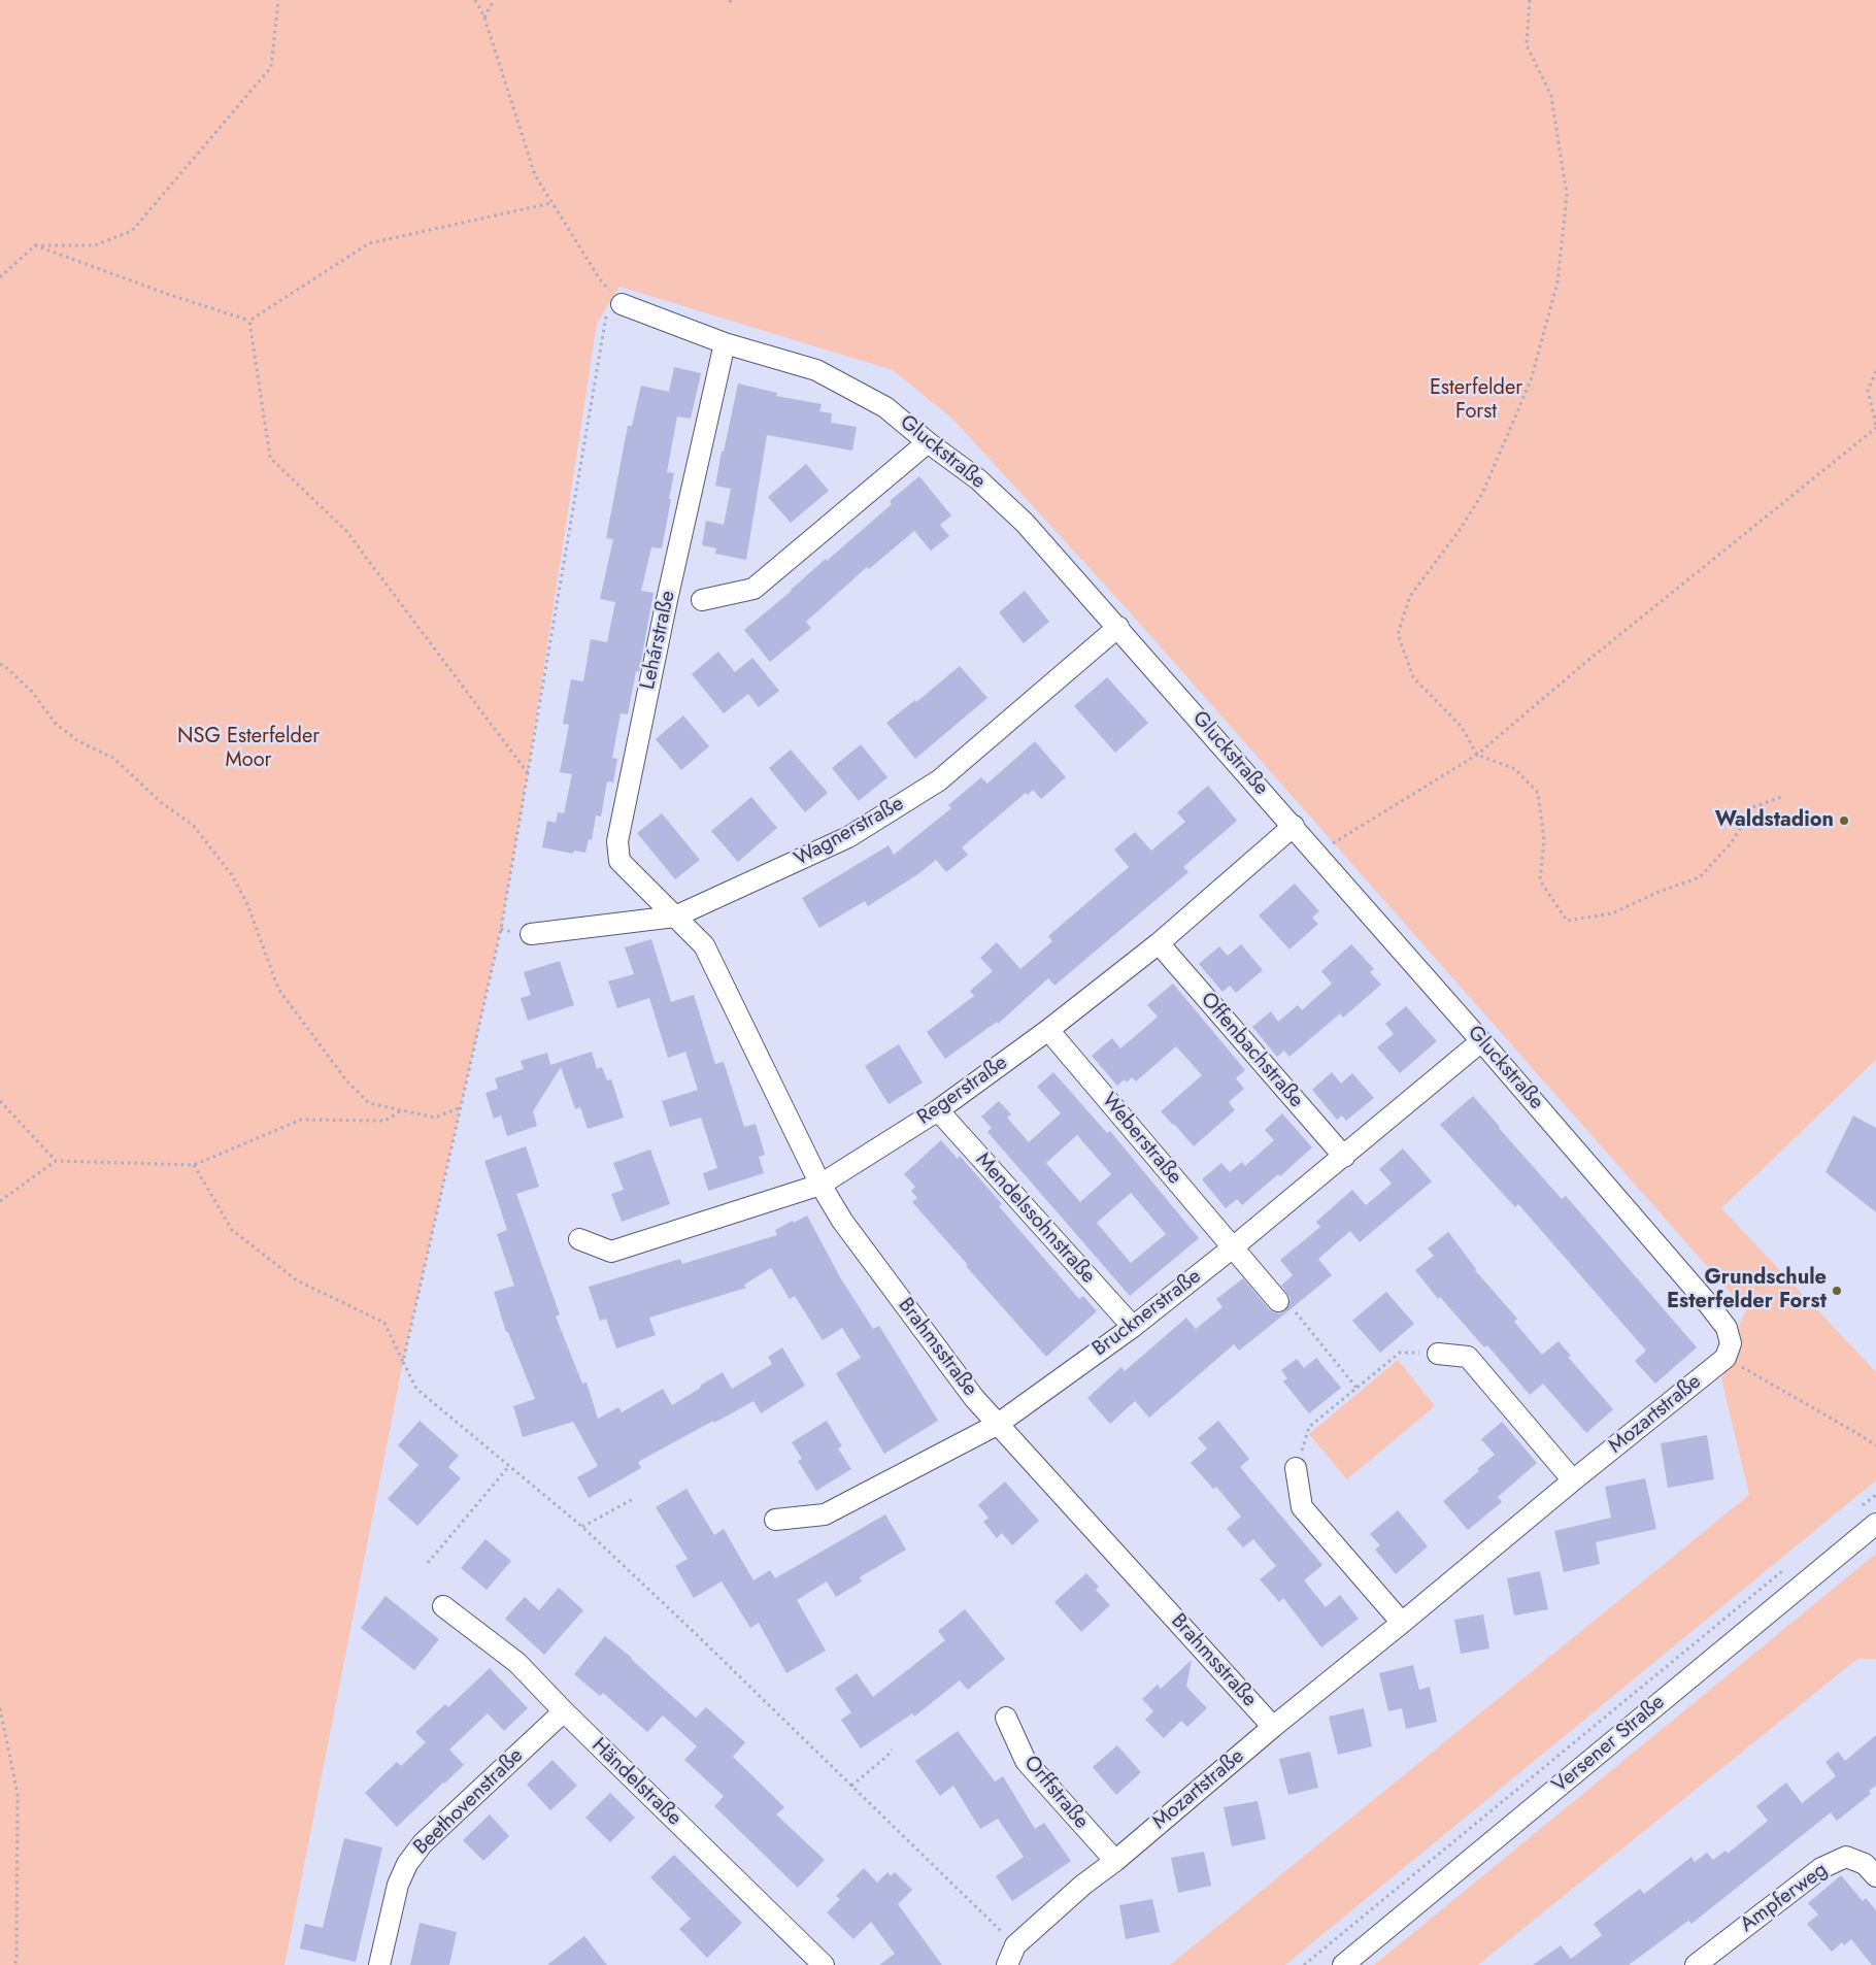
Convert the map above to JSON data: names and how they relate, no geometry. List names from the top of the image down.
{
  "streets": {
    "street": [
      "Gluckstraße",
      "Lehárstraße",
      "Wagnerstraße",
      "Offenbachstraße",
      "Regerstraße",
      "Weberstraße",
      "Mendelssohnstraße",
      "Brucknerstraße",
      "Brahmsstraße",
      "Mozartstraße",
      "Versener Straße",
      "Händelstraße",
      "Orffstraße",
      "Beethovenstraße",
      "Ampferweg"
    ]
  },
  "crossings": [
    ["Gluckstraße", "Lehárstraße"],
    ["Gluckstraße", "Wagnerstraße"],
    ["Gluckstraße", "Regerstraße"],
    ["Gluckstraße", "Brucknerstraße"],
    ["Gluckstraße", "Mozartstraße"],
    ["Lehárstraße", "Wagnerstraße"],
    ["Lehárstraße", "Brahmsstraße"],
    ["Wagnerstraße", "Brahmsstraße"],
    ["Offenbachstraße", "Regerstraße"],
    ["Offenbachstraße", "Brucknerstraße"],
    ["Regerstraße", "Weberstraße"],
    ["Regerstraße", "Mendelssohnstraße"],
    ["Regerstraße", "Brahmsstraße"],
    ["Weberstraße", "Brucknerstraße"],
    ["Mendelssohnstraße", "Brucknerstraße"],
    ["Brucknerstraße", "Brahmsstraße"],
    ["Brahmsstraße", "Mozartstraße"],
    ["Mozartstraße", "Orffstraße"],
    ["Händelstraße", "Beethovenstraße"]
  ],
  "parks": ["Esterfelder Forst", "NSG Esterfelder Moor"],
  "places": ["Waldstadion", "Grundschule Esterfelder Forst"]
}
